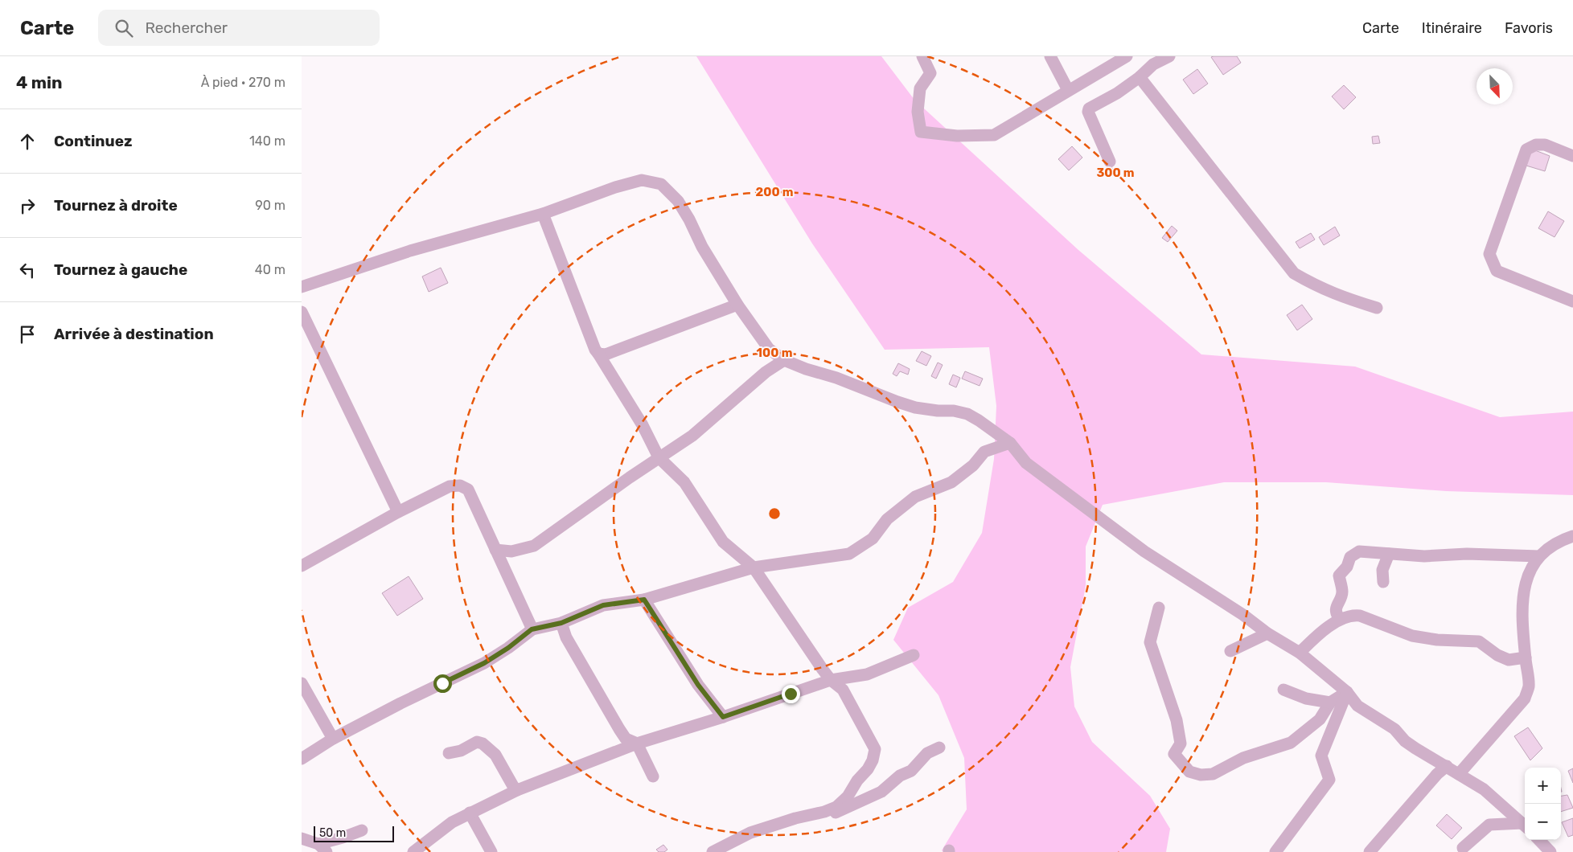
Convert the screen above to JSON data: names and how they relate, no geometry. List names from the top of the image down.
{
  "scale_bar": "50 m",
  "north": "bottom right",
  "page": {
    "header": "Carte",
    "search": "Rechercher",
    "nav": ["Carte", "Itinéraire", "Favoris"],
    "heading": ["4 min", "À pied · 270 m"],
    "list": [
      ["Continuez", "140 m"],
      ["Tournez à droite", "90 m"],
      ["Tournez à gauche", "40 m"],
      "Arrivée à destination"
    ],
    "map_buttons": ["+", "−"],
    "scale": "50 m"
  },
  "rings": ["300 m", "200 m", "100 m"]
}
